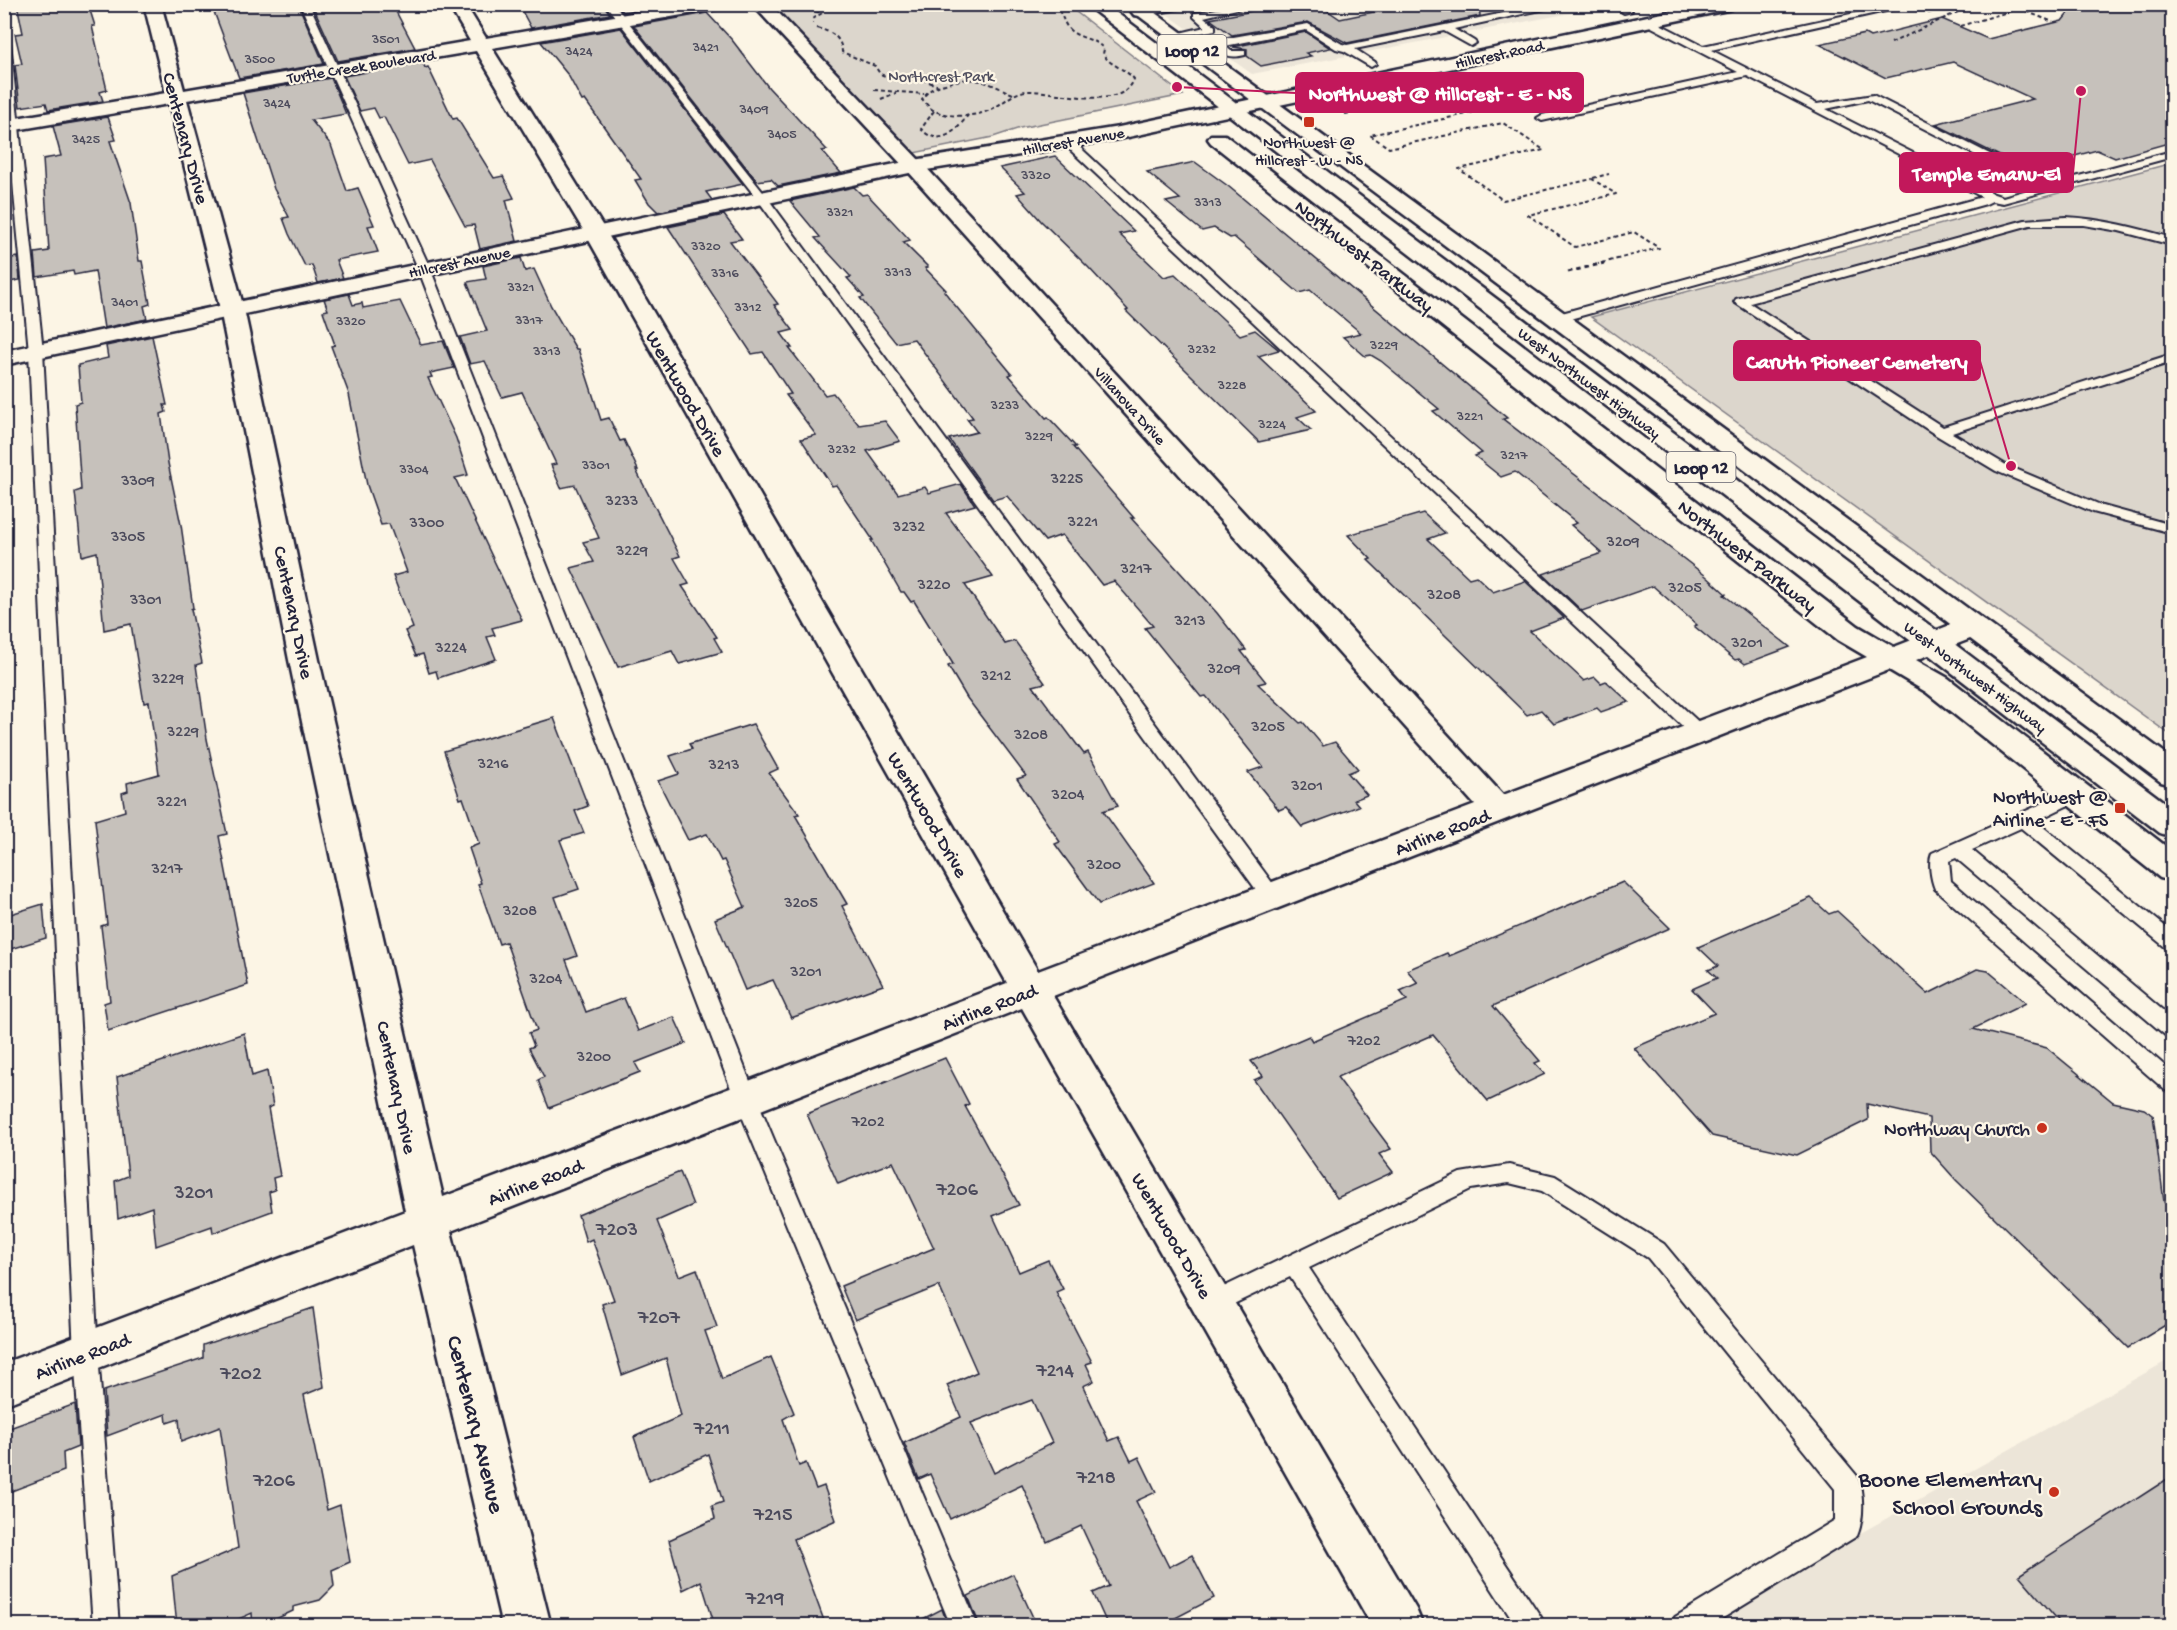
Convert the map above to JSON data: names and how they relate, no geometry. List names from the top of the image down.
{
  "streets": {
    "street": [
      "Loop 12",
      "Hillcrest Road",
      "Turtle Creek Boulevard",
      "Centenary Drive",
      "Hillcrest Avenue",
      "Northwest Parkway",
      "West Northwest Highway",
      "Wentwood Drive",
      "Villanova Drive",
      "Airline Road",
      "Centenary Avenue"
    ]
  },
  "crossings": [
    ["Hillcrest Road", "Hillcrest Avenue"],
    ["Hillcrest Road", "West Northwest Highway"],
    ["Turtle Creek Boulevard", "Centenary Drive"],
    ["Turtle Creek Boulevard", "Wentwood Drive"],
    ["Centenary Drive", "Hillcrest Avenue"],
    ["Centenary Drive", "Airline Road"],
    ["Centenary Drive", "Centenary Avenue"],
    ["Hillcrest Avenue", "West Northwest Highway"],
    ["Hillcrest Avenue", "Wentwood Drive"],
    ["Hillcrest Avenue", "Villanova Drive"],
    ["Northwest Parkway", "Airline Road"],
    ["West Northwest Highway", "Airline Road"],
    ["Wentwood Drive", "Airline Road"],
    ["Villanova Drive", "Airline Road"],
    ["Airline Road", "Centenary Avenue"]
  ],
  "parks": ["Northcrest Park"],
  "places": {
    "other": [
      "Northwest @ Hillcrest - E - NS",
      "Temple Emanu-El",
      "Caruth Pioneer Cemetery",
      "Northway Church",
      "Boone Elementary School Grounds"
    ],
    "transit": ["Northwest @ Hillcrest - W - NS", "Northwest @ Airline - E - FS"]
  },
  "house_numbers": [
    "3501",
    "3421",
    "3424",
    "3500",
    "3424",
    "3409",
    "3405",
    "3425",
    "3320",
    "3313",
    "3321",
    "3320",
    "3313",
    "3316",
    "3321",
    "3401",
    "3312",
    "3317",
    "3320",
    "3229",
    "3232",
    "3313",
    "3228",
    "3233",
    "3221",
    "3224",
    "3229",
    "3232",
    "3217",
    "3301",
    "3304",
    "3225",
    "3309",
    "3233",
    "3221",
    "3300",
    "3232",
    "3305",
    "3209",
    "3229",
    "3217",
    "3220",
    "3205",
    "3208",
    "3301",
    "3213",
    "3201",
    "3224",
    "3209",
    "3212",
    "3229",
    "3205",
    "3229",
    "3208",
    "3216",
    "3213",
    "3201",
    "3204",
    "3221",
    "3200",
    "3217",
    "3205",
    "3208",
    "3201",
    "3204",
    "7202",
    "3200",
    "7202",
    "7206",
    "3201",
    "7203",
    "7207",
    "7214",
    "7202",
    "7211",
    "7218",
    "7206",
    "7215",
    "7219"
  ]
}
